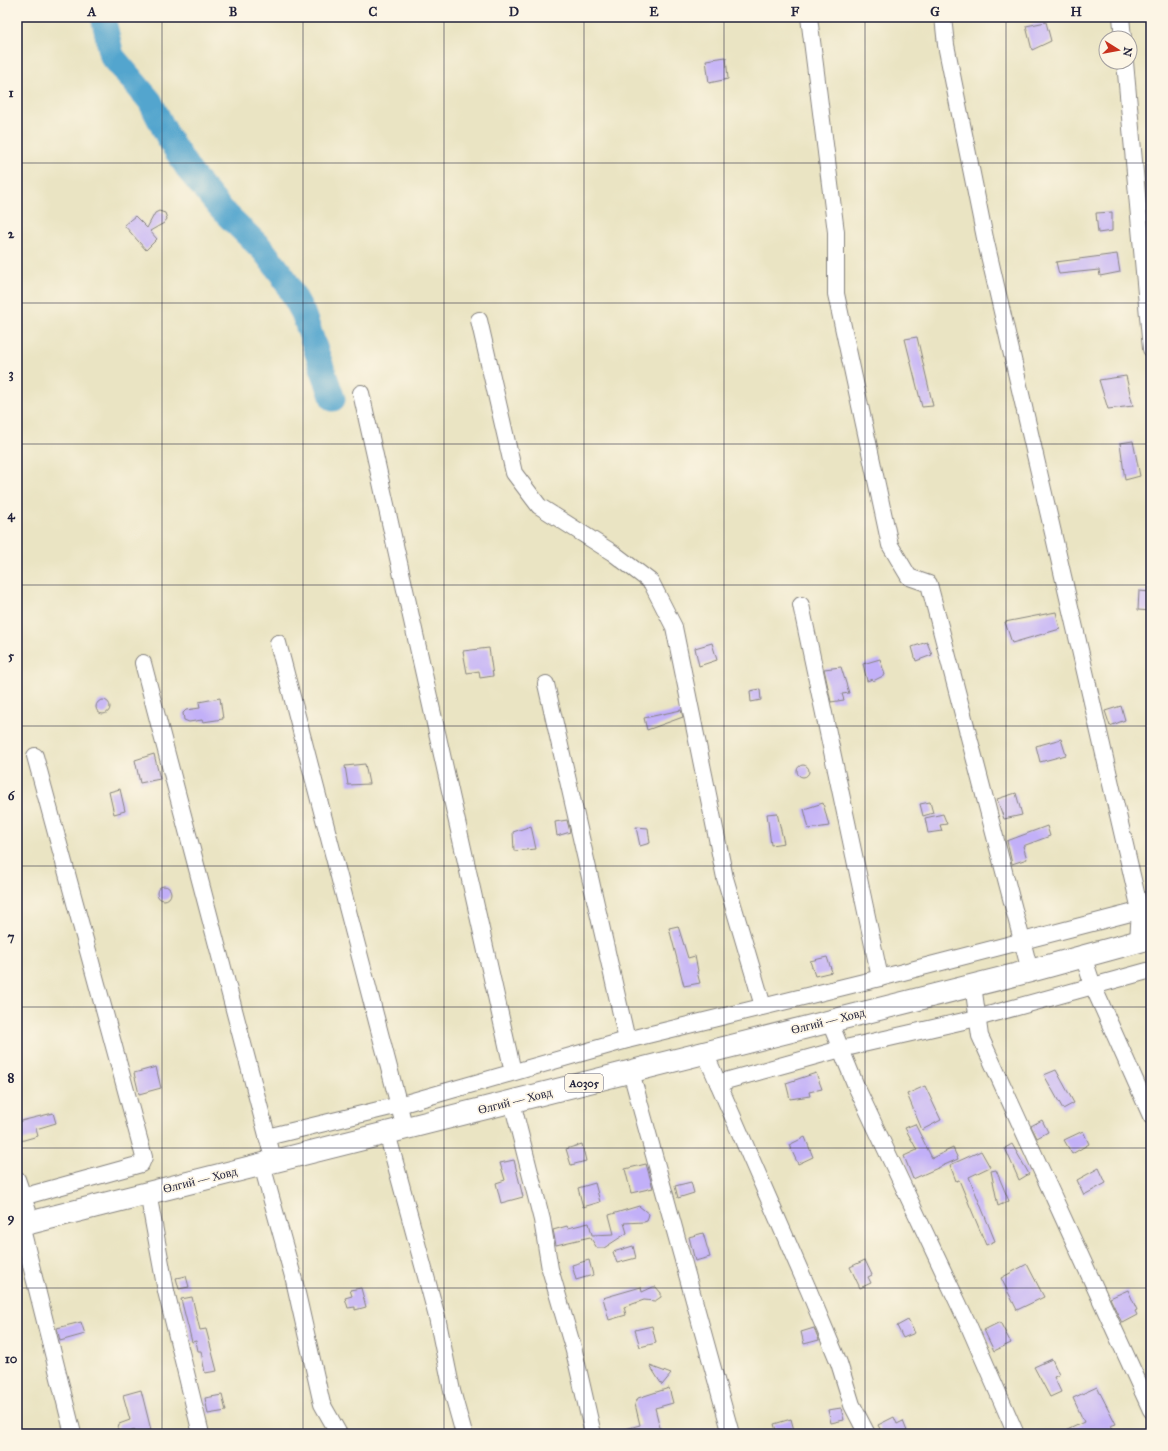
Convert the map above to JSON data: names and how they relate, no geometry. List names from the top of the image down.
{
  "streets": {
    "highway": ["Өлгий — Ховд", "A0305"]
  },
  "north": "right",
  "grid": {
    "columns": [
      "A",
      "B",
      "C",
      "D",
      "E",
      "F",
      "G",
      "H"
    ],
    "rows": [
      "1",
      "2",
      "3",
      "4",
      "5",
      "6",
      "7",
      "8",
      "9",
      "10"
    ]
  }
}
